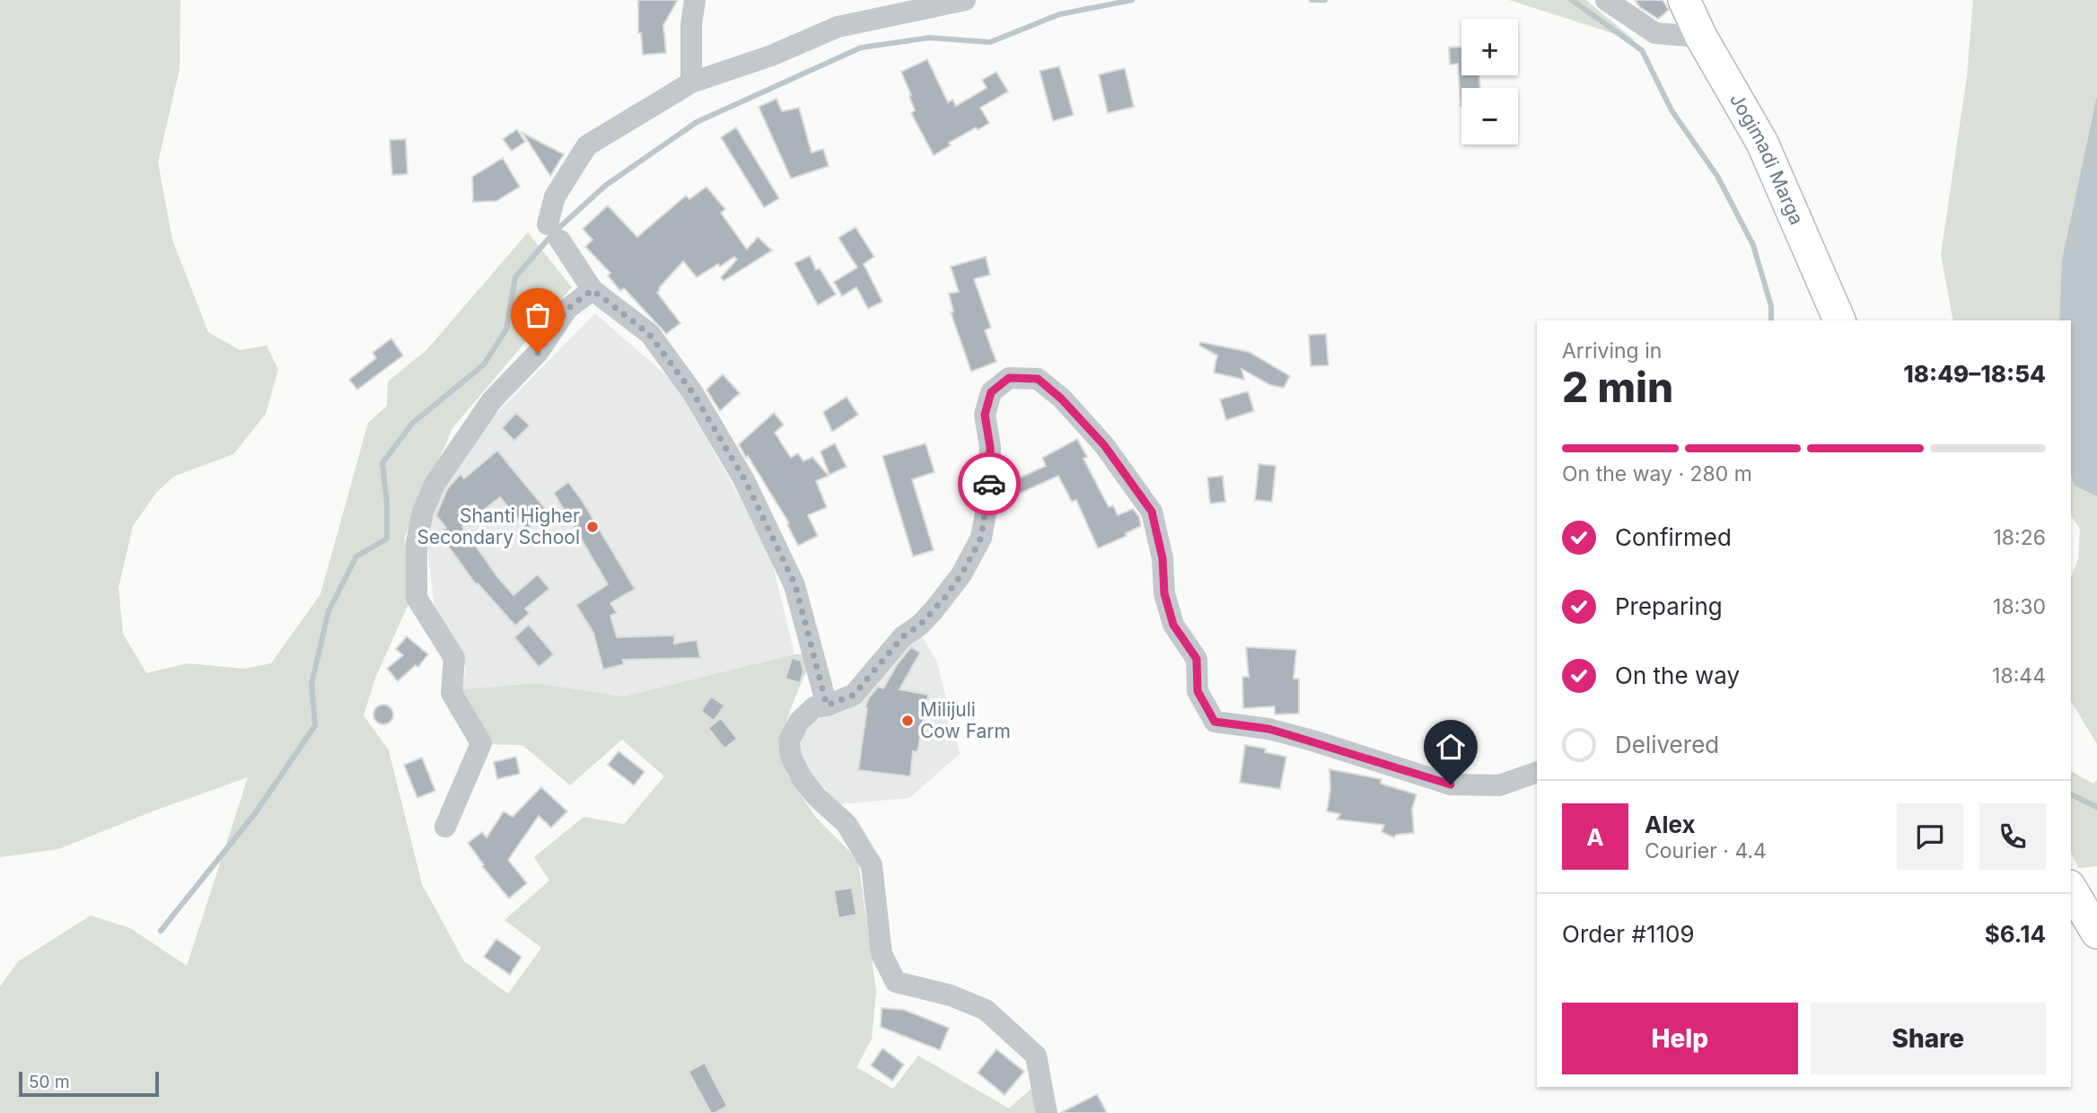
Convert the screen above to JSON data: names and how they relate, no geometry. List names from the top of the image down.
{
  "streets": {
    "main road": ["Jogimadi Marga"]
  },
  "places": ["Shanti Higher Secondary School", "Milijuli Cow Farm"],
  "scale_bar": "50 m",
  "page": {
    "map_buttons": ["+", "−"],
    "heading": ["2 min", "Arriving in", "18:49–18:54"],
    "panel": [
      "Alex",
      "Courier · 4.4",
      "Order #1109",
      "$6.14"
    ],
    "bar": "On the way · 280 m",
    "list": [
      ["Confirmed", "18:26"],
      ["Preparing", "18:30"],
      ["On the way", "18:44"],
      "Delivered"
    ],
    "round": "A",
    "buttons": ["Help", "Share"],
    "scale": "50 m"
  }
}
